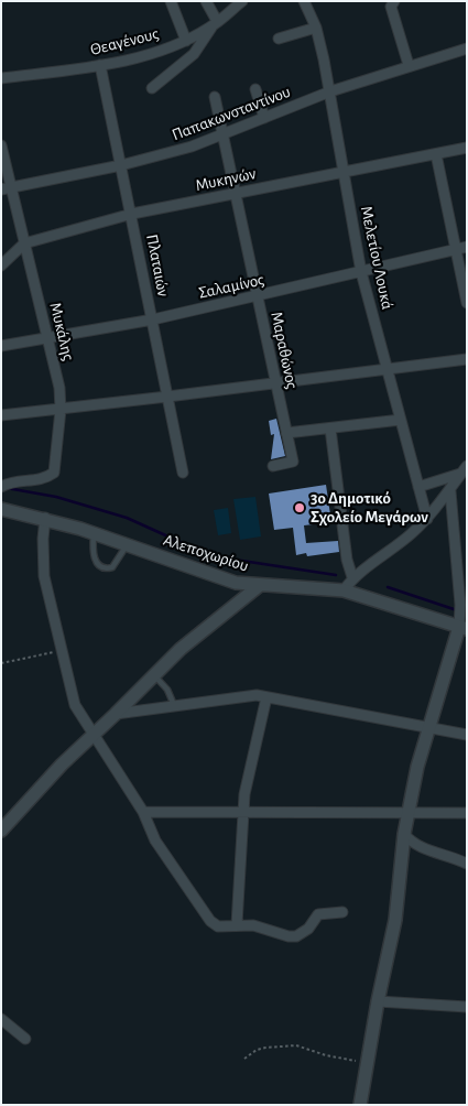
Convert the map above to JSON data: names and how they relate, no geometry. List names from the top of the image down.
{
  "streets": {
    "street": [
      "Θεαγένους",
      "Παπακωνσταντίνου",
      "Μυκηνών",
      "Μελετίου Λουκά",
      "Πλαταιών",
      "Σαλαμίνος",
      "Μυκάλης",
      "Μαραθώνος",
      "Αλεποχωρίου"
    ]
  },
  "crossings": [
    ["Θεαγένους", "Πλαταιών"],
    ["Παπακωνσταντίνου", "Μελετίου Λουκά"],
    ["Παπακωνσταντίνου", "Πλαταιών"],
    ["Παπακωνσταντίνου", "Μυκάλης"],
    ["Παπακωνσταντίνου", "Μαραθώνος"],
    ["Μυκηνών", "Μελετίου Λουκά"],
    ["Μυκηνών", "Πλαταιών"],
    ["Μυκηνών", "Μυκάλης"],
    ["Μυκηνών", "Μαραθώνος"],
    ["Μελετίου Λουκά", "Σαλαμίνος"],
    ["Πλαταιών", "Σαλαμίνος"],
    ["Σαλαμίνος", "Μυκάλης"],
    ["Σαλαμίνος", "Μαραθώνος"]
  ],
  "places": ["3ο Δημοτικό Σχολείο Μεγάρων"]
}
